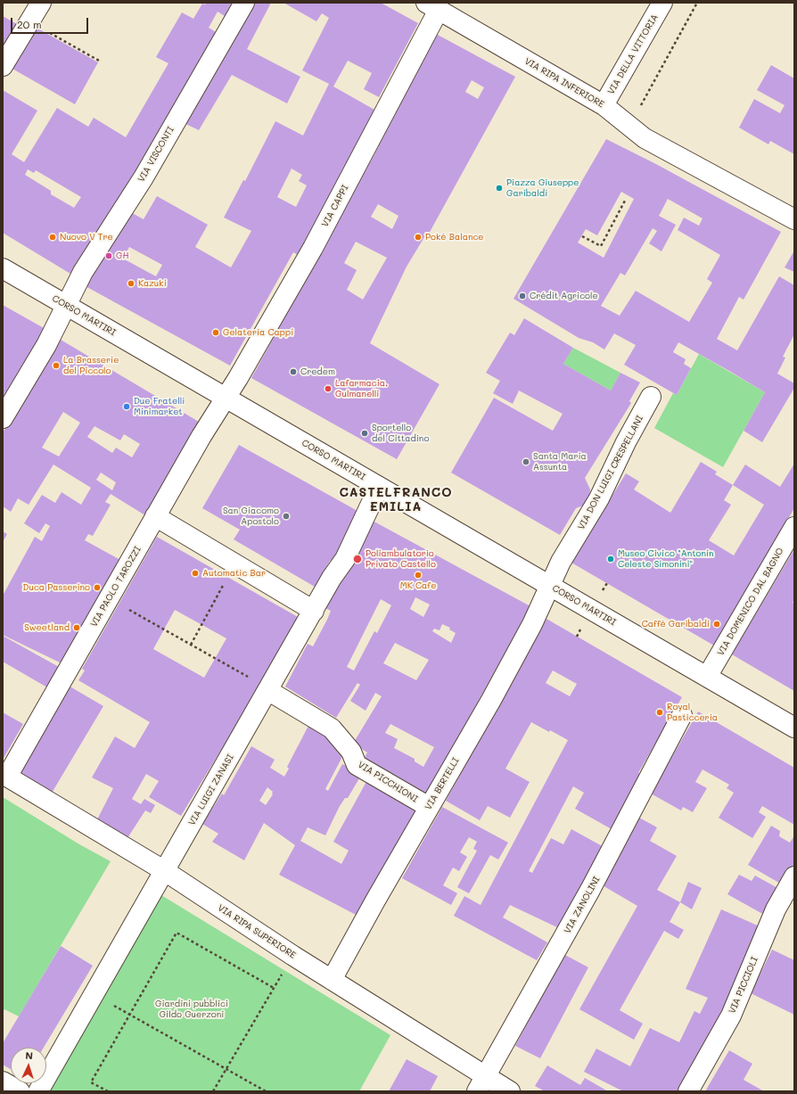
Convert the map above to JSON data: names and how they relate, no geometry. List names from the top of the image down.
{
  "streets": {
    "street": [
      "VIA DELLA VITTORIA",
      "VIA RIPA INFERIORE",
      "VIA VISCONTI",
      "VIA CAPPI",
      "CORSO MARTIRI",
      "VIA DON LUIGI CRESPELLANI",
      "VIA PAOLO TAROZZI",
      "VIA DOMENICO DAL BAGNO",
      "VIA PICCHIONI",
      "VIA BERTELLI",
      "VIA LUIGI ZANASI",
      "VIA ZANOLINI",
      "VIA RIPA SUPERIORE",
      "VIA PICCIOLI"
    ]
  },
  "crossings": [
    ["VIA DELLA VITTORIA", "VIA RIPA INFERIORE"],
    ["VIA RIPA INFERIORE", "VIA CAPPI"],
    ["VIA VISCONTI", "CORSO MARTIRI"],
    ["VIA CAPPI", "CORSO MARTIRI"],
    ["VIA CAPPI", "VIA PAOLO TAROZZI"],
    ["CORSO MARTIRI", "VIA DON LUIGI CRESPELLANI"],
    ["CORSO MARTIRI", "VIA PAOLO TAROZZI"],
    ["CORSO MARTIRI", "VIA DOMENICO DAL BAGNO"],
    ["CORSO MARTIRI", "VIA BERTELLI"],
    ["CORSO MARTIRI", "VIA LUIGI ZANASI"],
    ["VIA DON LUIGI CRESPELLANI", "VIA BERTELLI"],
    ["VIA PAOLO TAROZZI", "VIA RIPA SUPERIORE"],
    ["VIA PICCHIONI", "VIA BERTELLI"],
    ["VIA PICCHIONI", "VIA LUIGI ZANASI"],
    ["VIA BERTELLI", "VIA RIPA SUPERIORE"],
    ["VIA LUIGI ZANASI", "VIA RIPA SUPERIORE"],
    ["VIA ZANOLINI", "VIA RIPA SUPERIORE"]
  ],
  "districts": ["CASTELFRANCO EMILIA"],
  "parks": ["Giardini pubblici Gildo Guerzoni"],
  "places": [
    "Piazza Giuseppe Garibaldi",
    "Nuovo V Tre",
    "Poké Balance",
    "GH",
    "Kazuki",
    "Crédit Agricole",
    "Gelateria Cappi",
    "La Brasserie del Piccolo",
    "Credem",
    "Lafarmacia. Gulmanelli",
    "Due Fratelli Minimarket",
    "Sportello del Cittadino",
    "Santa Maria Assunta",
    "San Giacomo Apostolo",
    "Poliambulatorio Privato Castello",
    "Museo Civico \"Antonin Celeste Simonini\"",
    "Automatic Bar",
    "MK Cafe",
    "Duca Passerino",
    "Caffè Garibaldi",
    "Sweetland",
    "Royal Pasticceria"
  ],
  "scale_bar": "20 m",
  "north": "top"
}
